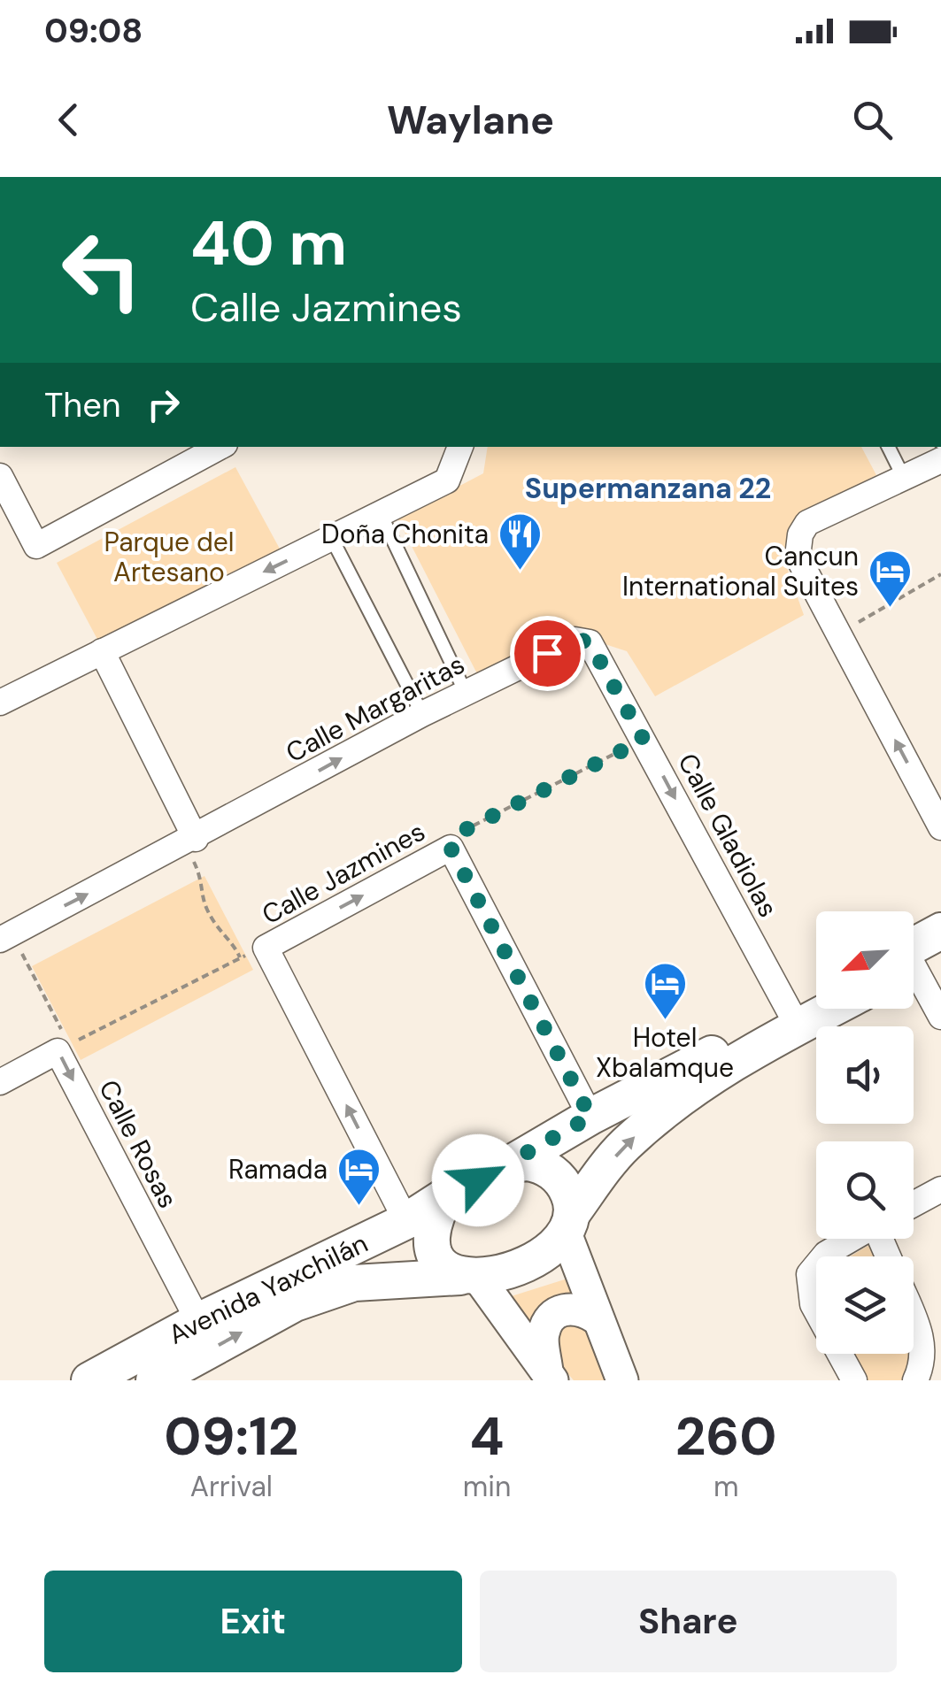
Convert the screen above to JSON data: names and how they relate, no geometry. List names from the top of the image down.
{
  "streets": {
    "main road": ["Avenida Yaxchilán"],
    "street": [
      "Calle Margaritas",
      "Calle Gladiolas",
      "Calle Jazmines",
      "Calle Rosas"
    ]
  },
  "crossings": [
    ["Calle Margaritas", "Calle Gladiolas"],
    ["Calle Jazmines", "Avenida Yaxchilán"],
    ["Calle Rosas", "Avenida Yaxchilán"]
  ],
  "one_way": ["Calle Gladiolas", "Calle Rosas"],
  "districts": ["Supermanzana 22"],
  "parks": ["Parque del Artesano"],
  "places": {
    "restaurant": ["Doña Chonita"],
    "hotel": ["Cancun International Suites", "Hotel Xbalamque", "Ramada"]
  },
  "north": "bottom left",
  "page": {
    "status": "09:08",
    "header": "Waylane",
    "turn": ["40 m", "Calle Jazmines"],
    "then": "Then",
    "eta": [
      "09:12",
      "Arrival",
      "4",
      "min",
      "260",
      "m"
    ],
    "buttons": ["Exit", "Share"]
  }
}
